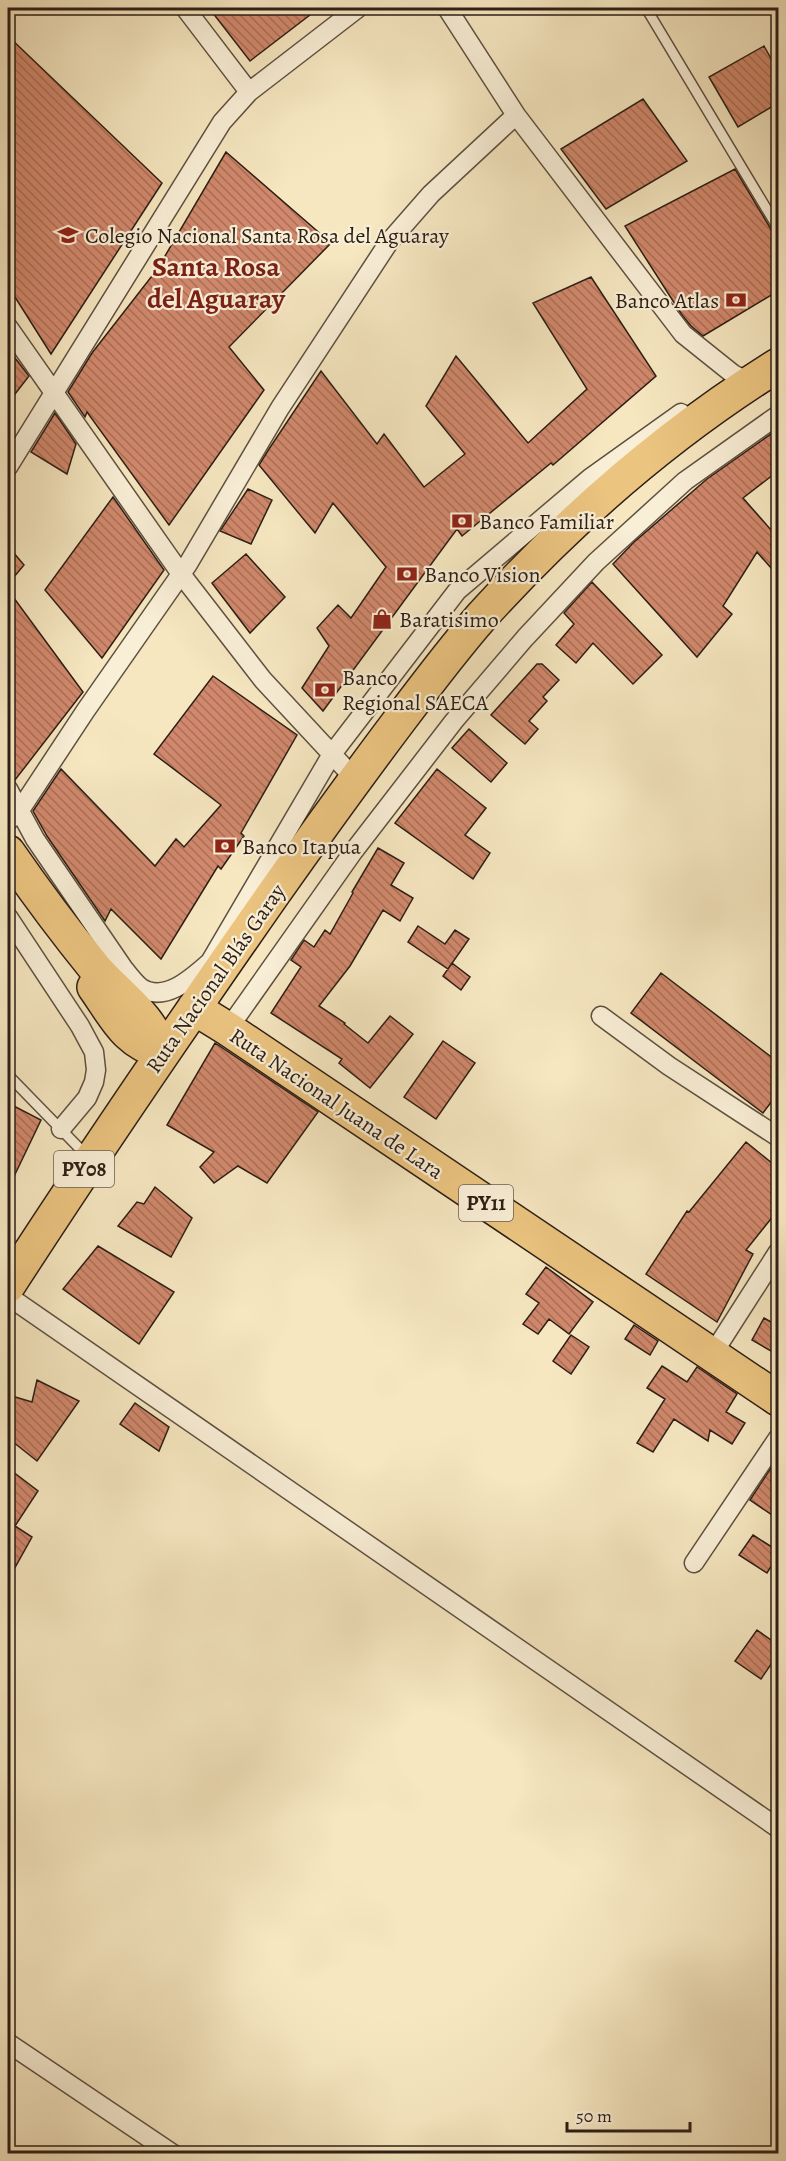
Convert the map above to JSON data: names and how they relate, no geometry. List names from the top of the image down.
{
  "streets": {
    "highway": [
      "Ruta Nacional Blás Garay",
      "Ruta Nacional Juana de Lara",
      "PY08",
      "PY11"
    ]
  },
  "crossings": [
    ["Ruta Nacional Blás Garay", "Ruta Nacional Juana de Lara"]
  ],
  "districts": ["Santa Rosa del Aguaray"],
  "places": {
    "school or university": ["Colegio Nacional Santa Rosa del Aguaray"],
    "bank": [
      "Banco Atlas",
      "Banco Familiar",
      "Banco Vision",
      "Banco Regional SAECA",
      "Banco Itapua"
    ],
    "shop": ["Baratisimo"]
  },
  "scale_bar": "50 m"
}
